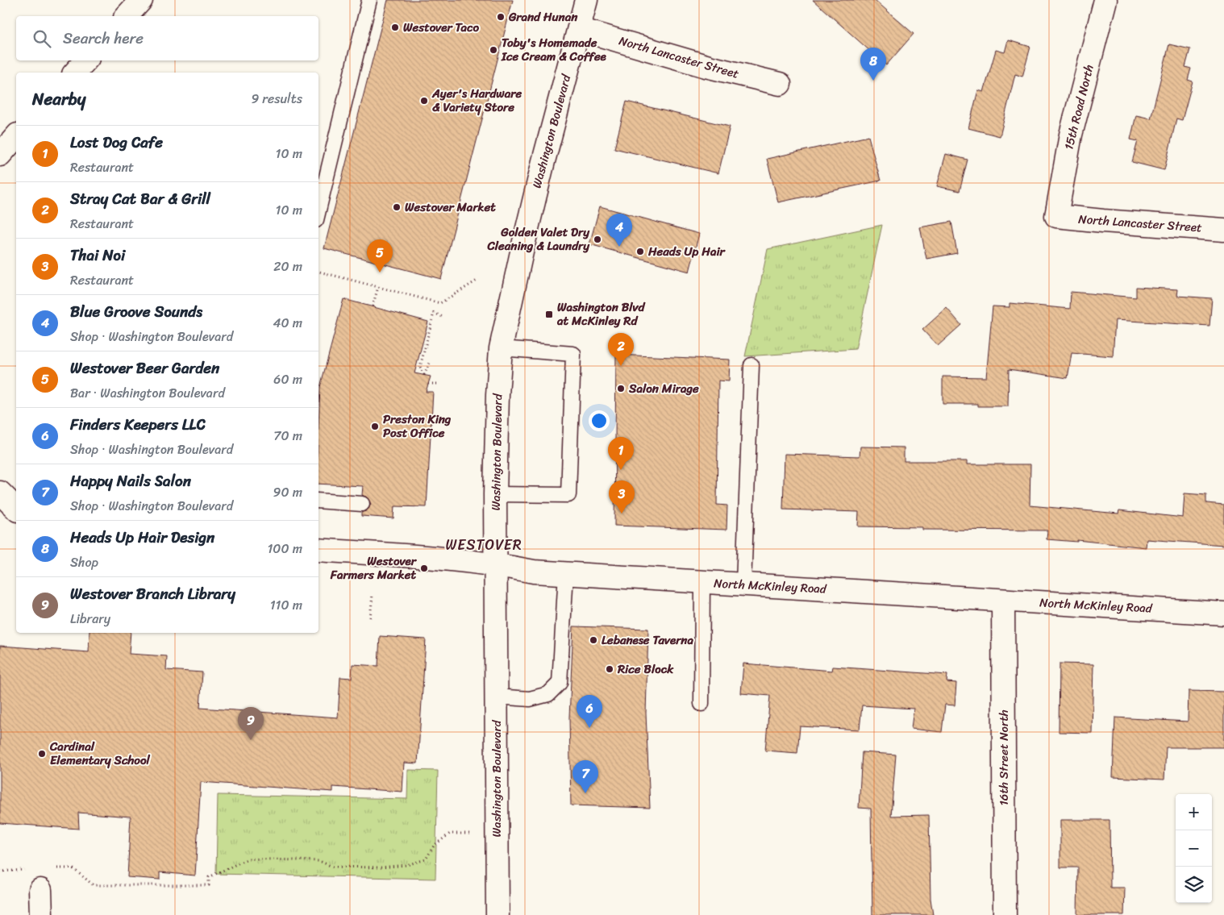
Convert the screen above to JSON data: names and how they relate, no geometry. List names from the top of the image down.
{
  "streets": {
    "street": [
      "North Lancaster Street",
      "15th Road North",
      "Washington Boulevard",
      "North McKinley Road",
      "16th Street North"
    ]
  },
  "crossings": [
    ["North Lancaster Street", "15th Road North"],
    ["North Lancaster Street", "Washington Boulevard"],
    ["Washington Boulevard", "North McKinley Road"],
    ["North McKinley Road", "16th Street North"]
  ],
  "districts": ["WESTOVER"],
  "places": {
    "other": [
      "Grand Hunan",
      "Westover Taco",
      "Toby's Homemade Ice Cream & Coffee",
      "Ayer's Hardware & Variety Store",
      "Westover Market",
      "Golden Valet Dry Cleaning & Laundry",
      "Heads Up Hair",
      "Salon Mirage",
      "Preston King Post Office",
      "Westover Farmers Market",
      "Lebanese Taverna",
      "Rice Block",
      "Cardinal Elementary School"
    ],
    "transit": ["Washington Blvd at McKinley Rd"]
  },
  "page": {
    "search": "Search here",
    "pins": [
      "8",
      "4",
      "5",
      "2",
      "1",
      "3",
      "6",
      "9",
      "7"
    ],
    "heading": ["Nearby", "9 results"],
    "list": [
      {
        "mark": "1",
        "name": "Lost Dog Cafe",
        "note": "Restaurant",
        "value": "10 m"
      },
      {
        "mark": "2",
        "name": "Stray Cat Bar & Grill",
        "note": "Restaurant",
        "value": "10 m"
      },
      {
        "mark": "3",
        "name": "Thai Noi",
        "note": "Restaurant",
        "value": "20 m"
      },
      {
        "mark": "4",
        "name": "Blue Groove Sounds",
        "note": "Shop · Washington Boulevard",
        "value": "40 m"
      },
      {
        "mark": "5",
        "name": "Westover Beer Garden",
        "note": "Bar · Washington Boulevard",
        "value": "60 m"
      },
      {
        "mark": "6",
        "name": "Finders Keepers LLC",
        "note": "Shop · Washington Boulevard",
        "value": "70 m"
      },
      {
        "mark": "7",
        "name": "Happy Nails Salon",
        "note": "Shop · Washington Boulevard",
        "value": "90 m"
      },
      {
        "mark": "8",
        "name": "Heads Up Hair Design",
        "note": "Shop",
        "value": "100 m"
      },
      {
        "mark": "9",
        "name": "Westover Branch Library",
        "note": "Library",
        "value": "110 m"
      }
    ],
    "map_buttons": ["+", "−"]
  }
}
